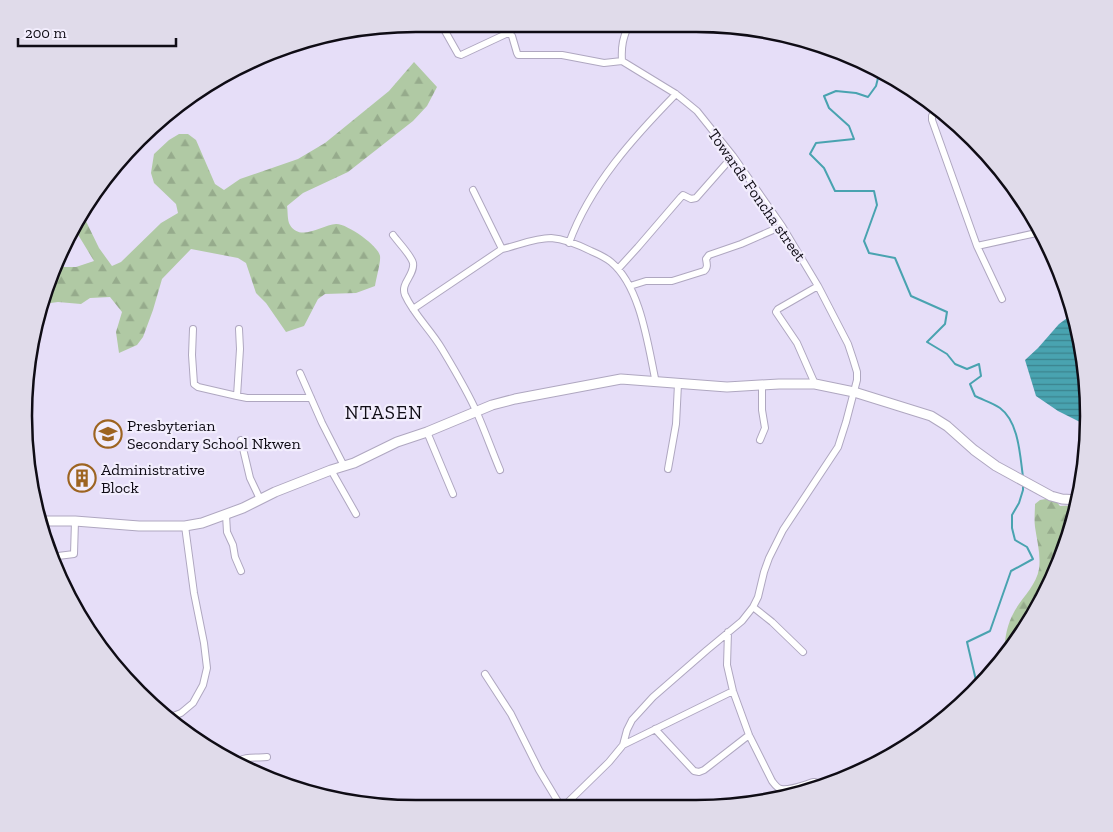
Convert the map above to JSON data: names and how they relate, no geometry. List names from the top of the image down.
{
  "streets": {
    "street": ["Towards Foncha street"]
  },
  "districts": ["NTASEN"],
  "places": {
    "school or university": ["Presbyterian Secondary School Nkwen"],
    "building": ["Administrative Block"]
  },
  "scale_bar": "200 m"
}
